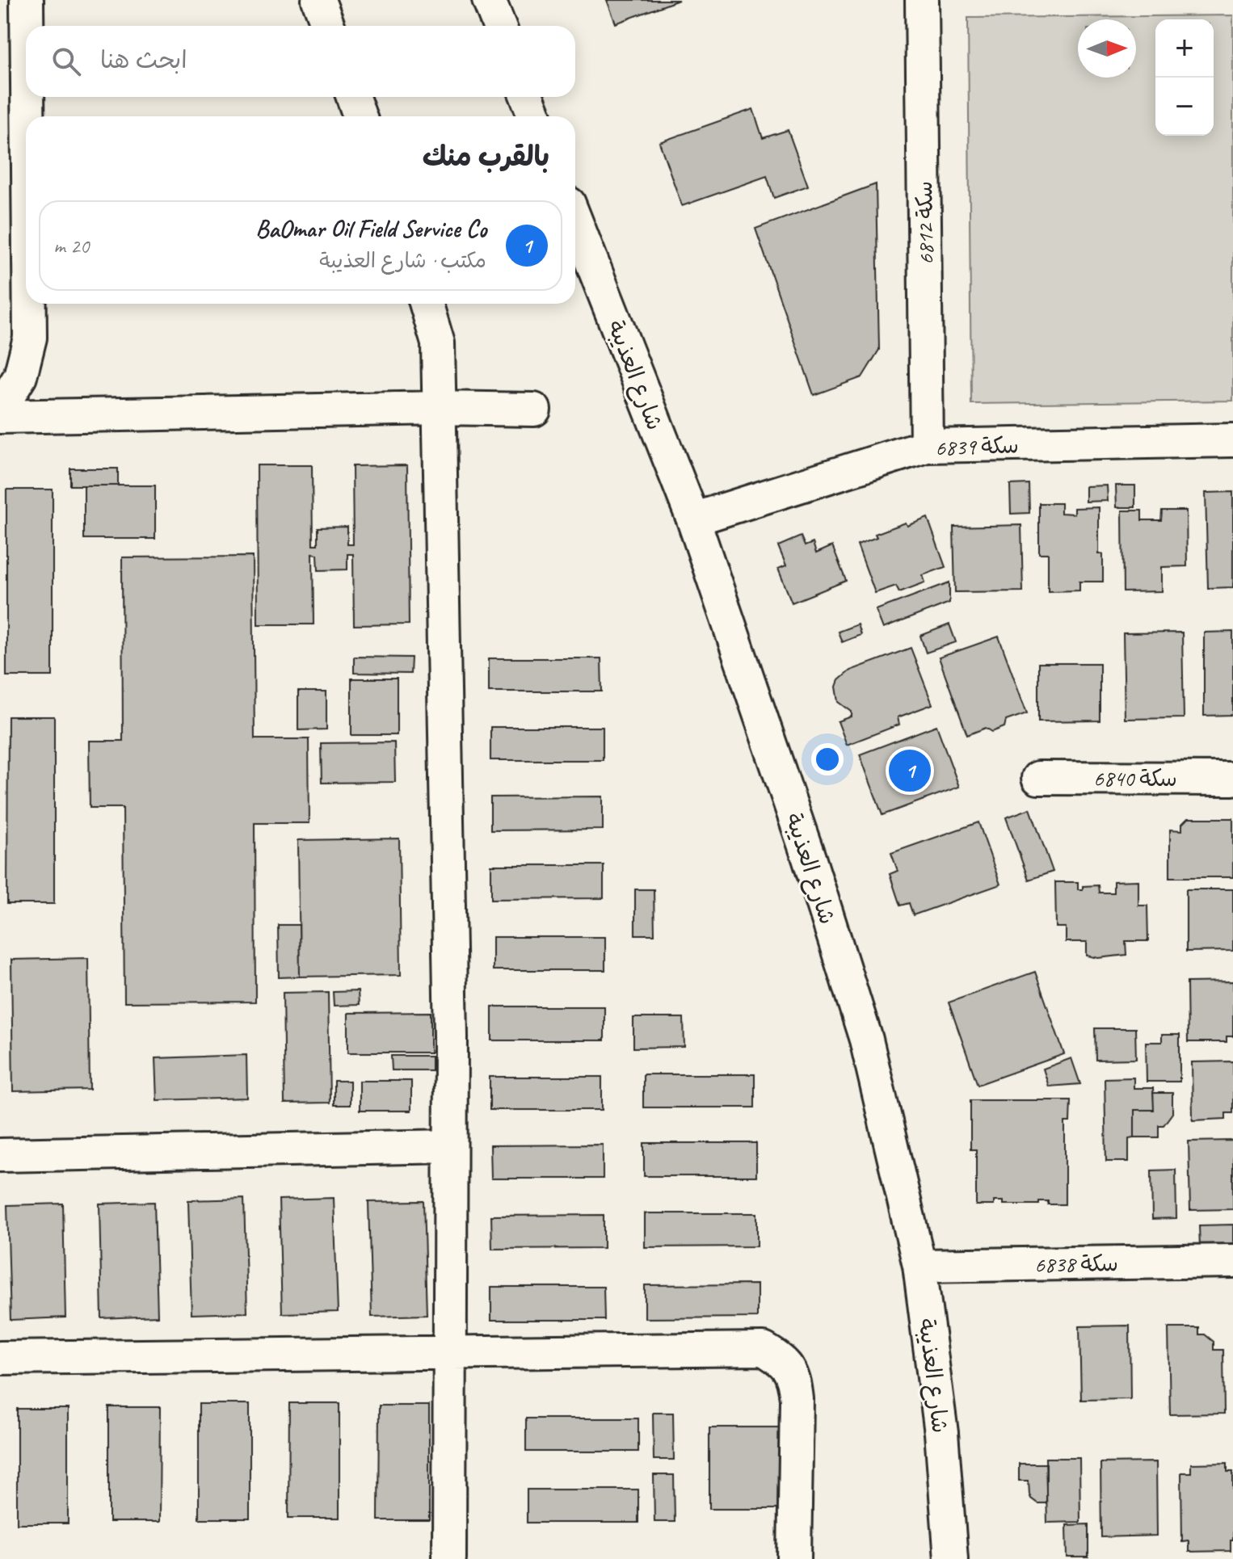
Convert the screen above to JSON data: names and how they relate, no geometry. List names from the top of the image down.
{
  "streets": {
    "street": [
      "سكة 6812",
      "شارع العذيبة",
      "سكة 6839",
      "سكة 6840",
      "سكة 6838"
    ]
  },
  "crossings": [
    ["سكة 6812", "سكة 6839"],
    ["شارع العذيبة", "سكة 6839"],
    ["شارع العذيبة", "سكة 6838"]
  ],
  "north": "right",
  "page": {
    "map_buttons": ["+", "−"],
    "search": "ابحث هنا",
    "heading": "بالقرب منك",
    "list": [
      {
        "mark": "1",
        "name": "BaOmar Oil Field Service Co",
        "note": "مكتب · شارع العذيبة",
        "value": "20 m"
      }
    ],
    "pins": "1"
  }
}
